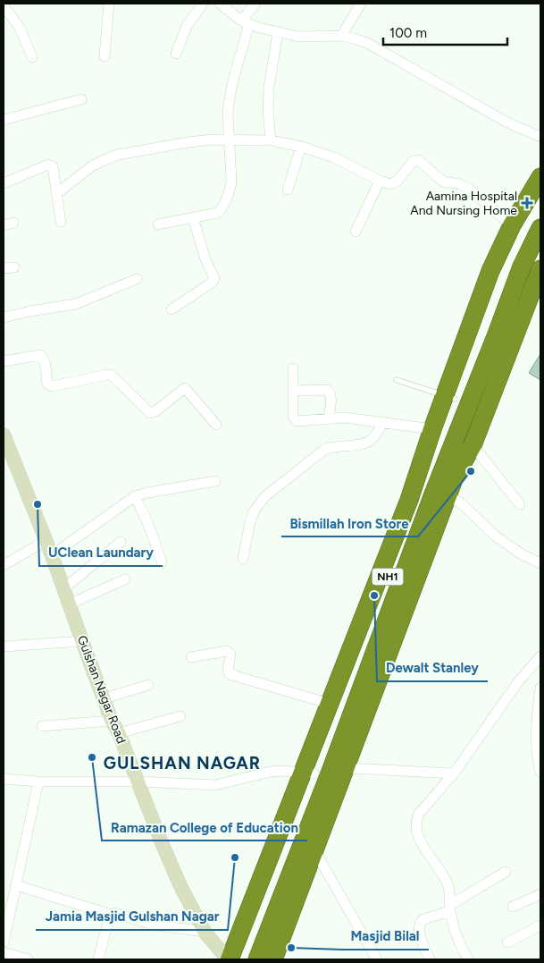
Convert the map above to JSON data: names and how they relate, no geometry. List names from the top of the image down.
{
  "streets": {
    "highway": ["NH1"],
    "street": ["Gulshan Nagar Road"]
  },
  "districts": ["GULSHAN NAGAR"],
  "places": {
    "health": ["Aamina Hospital And Nursing Home"],
    "other": [
      "Bismillah Iron Store",
      "UClean Laundary",
      "Dewalt Stanley",
      "Ramazan College of Education",
      "Jamia Masjid Gulshan Nagar",
      "Masjid Bilal"
    ]
  },
  "scale_bar": "100 m"
}
